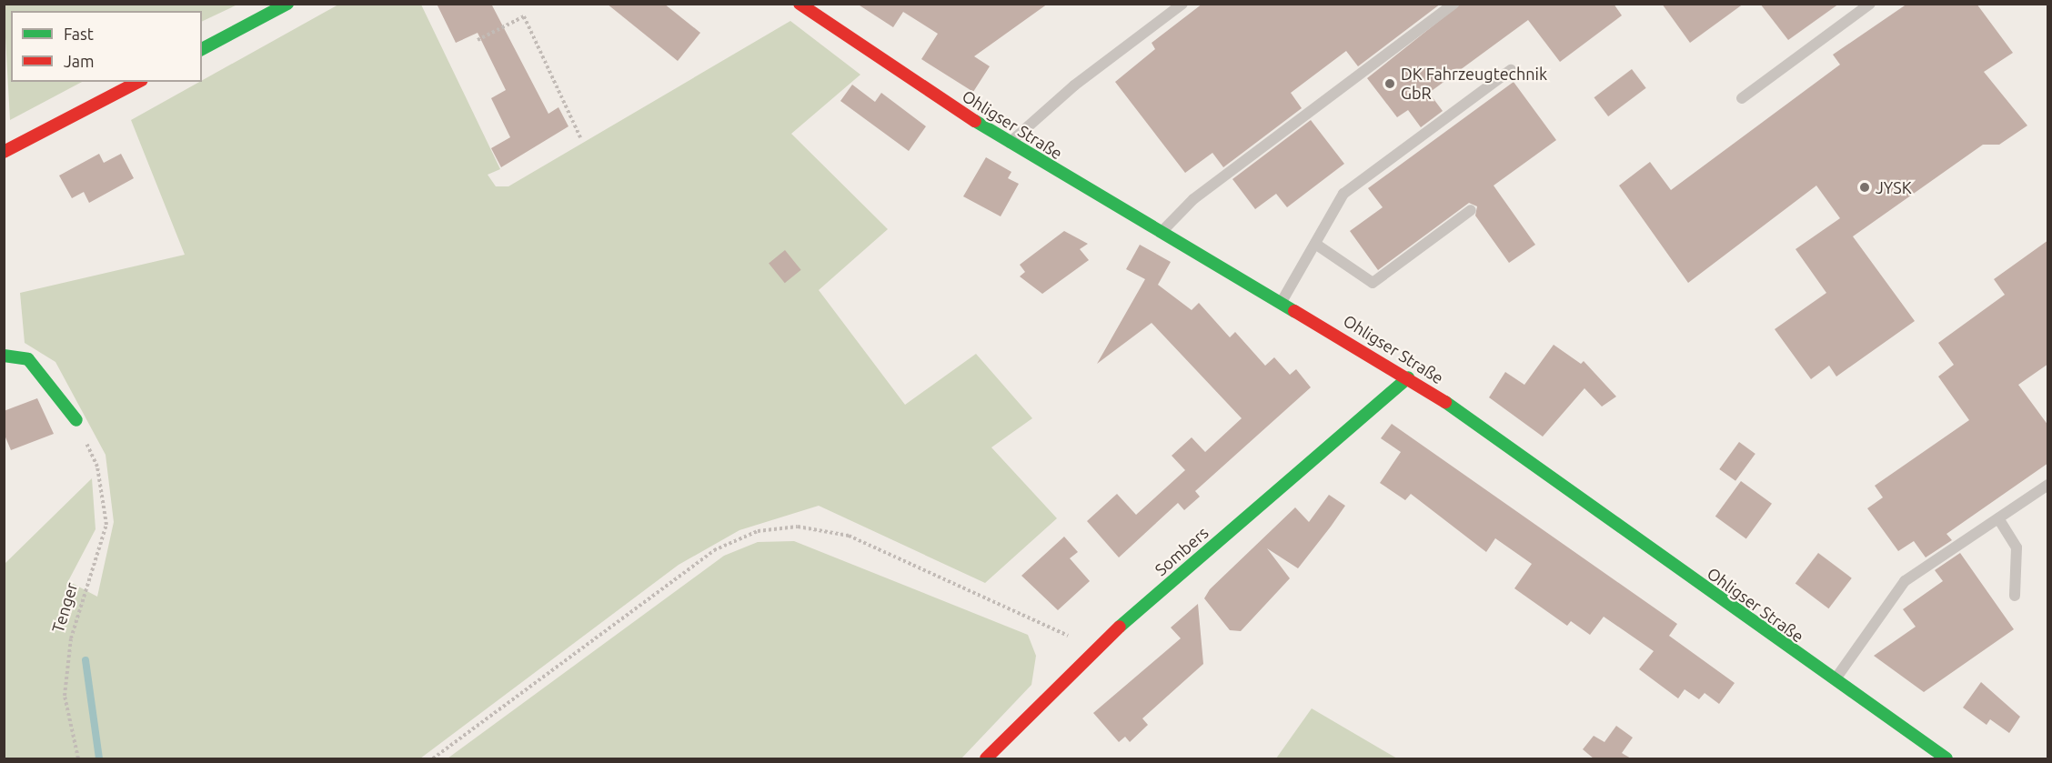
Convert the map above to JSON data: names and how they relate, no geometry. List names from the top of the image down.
{
  "streets": {
    "main road": ["Ohligser Straße", "Sombers"],
    "path": ["Tenger"]
  },
  "crossings": [
    ["Ohligser Straße", "Sombers"]
  ],
  "places": ["DK Fahrzeugtechnik GbR", "JYSK"],
  "legend": ["Fast", "Jam"]
}
